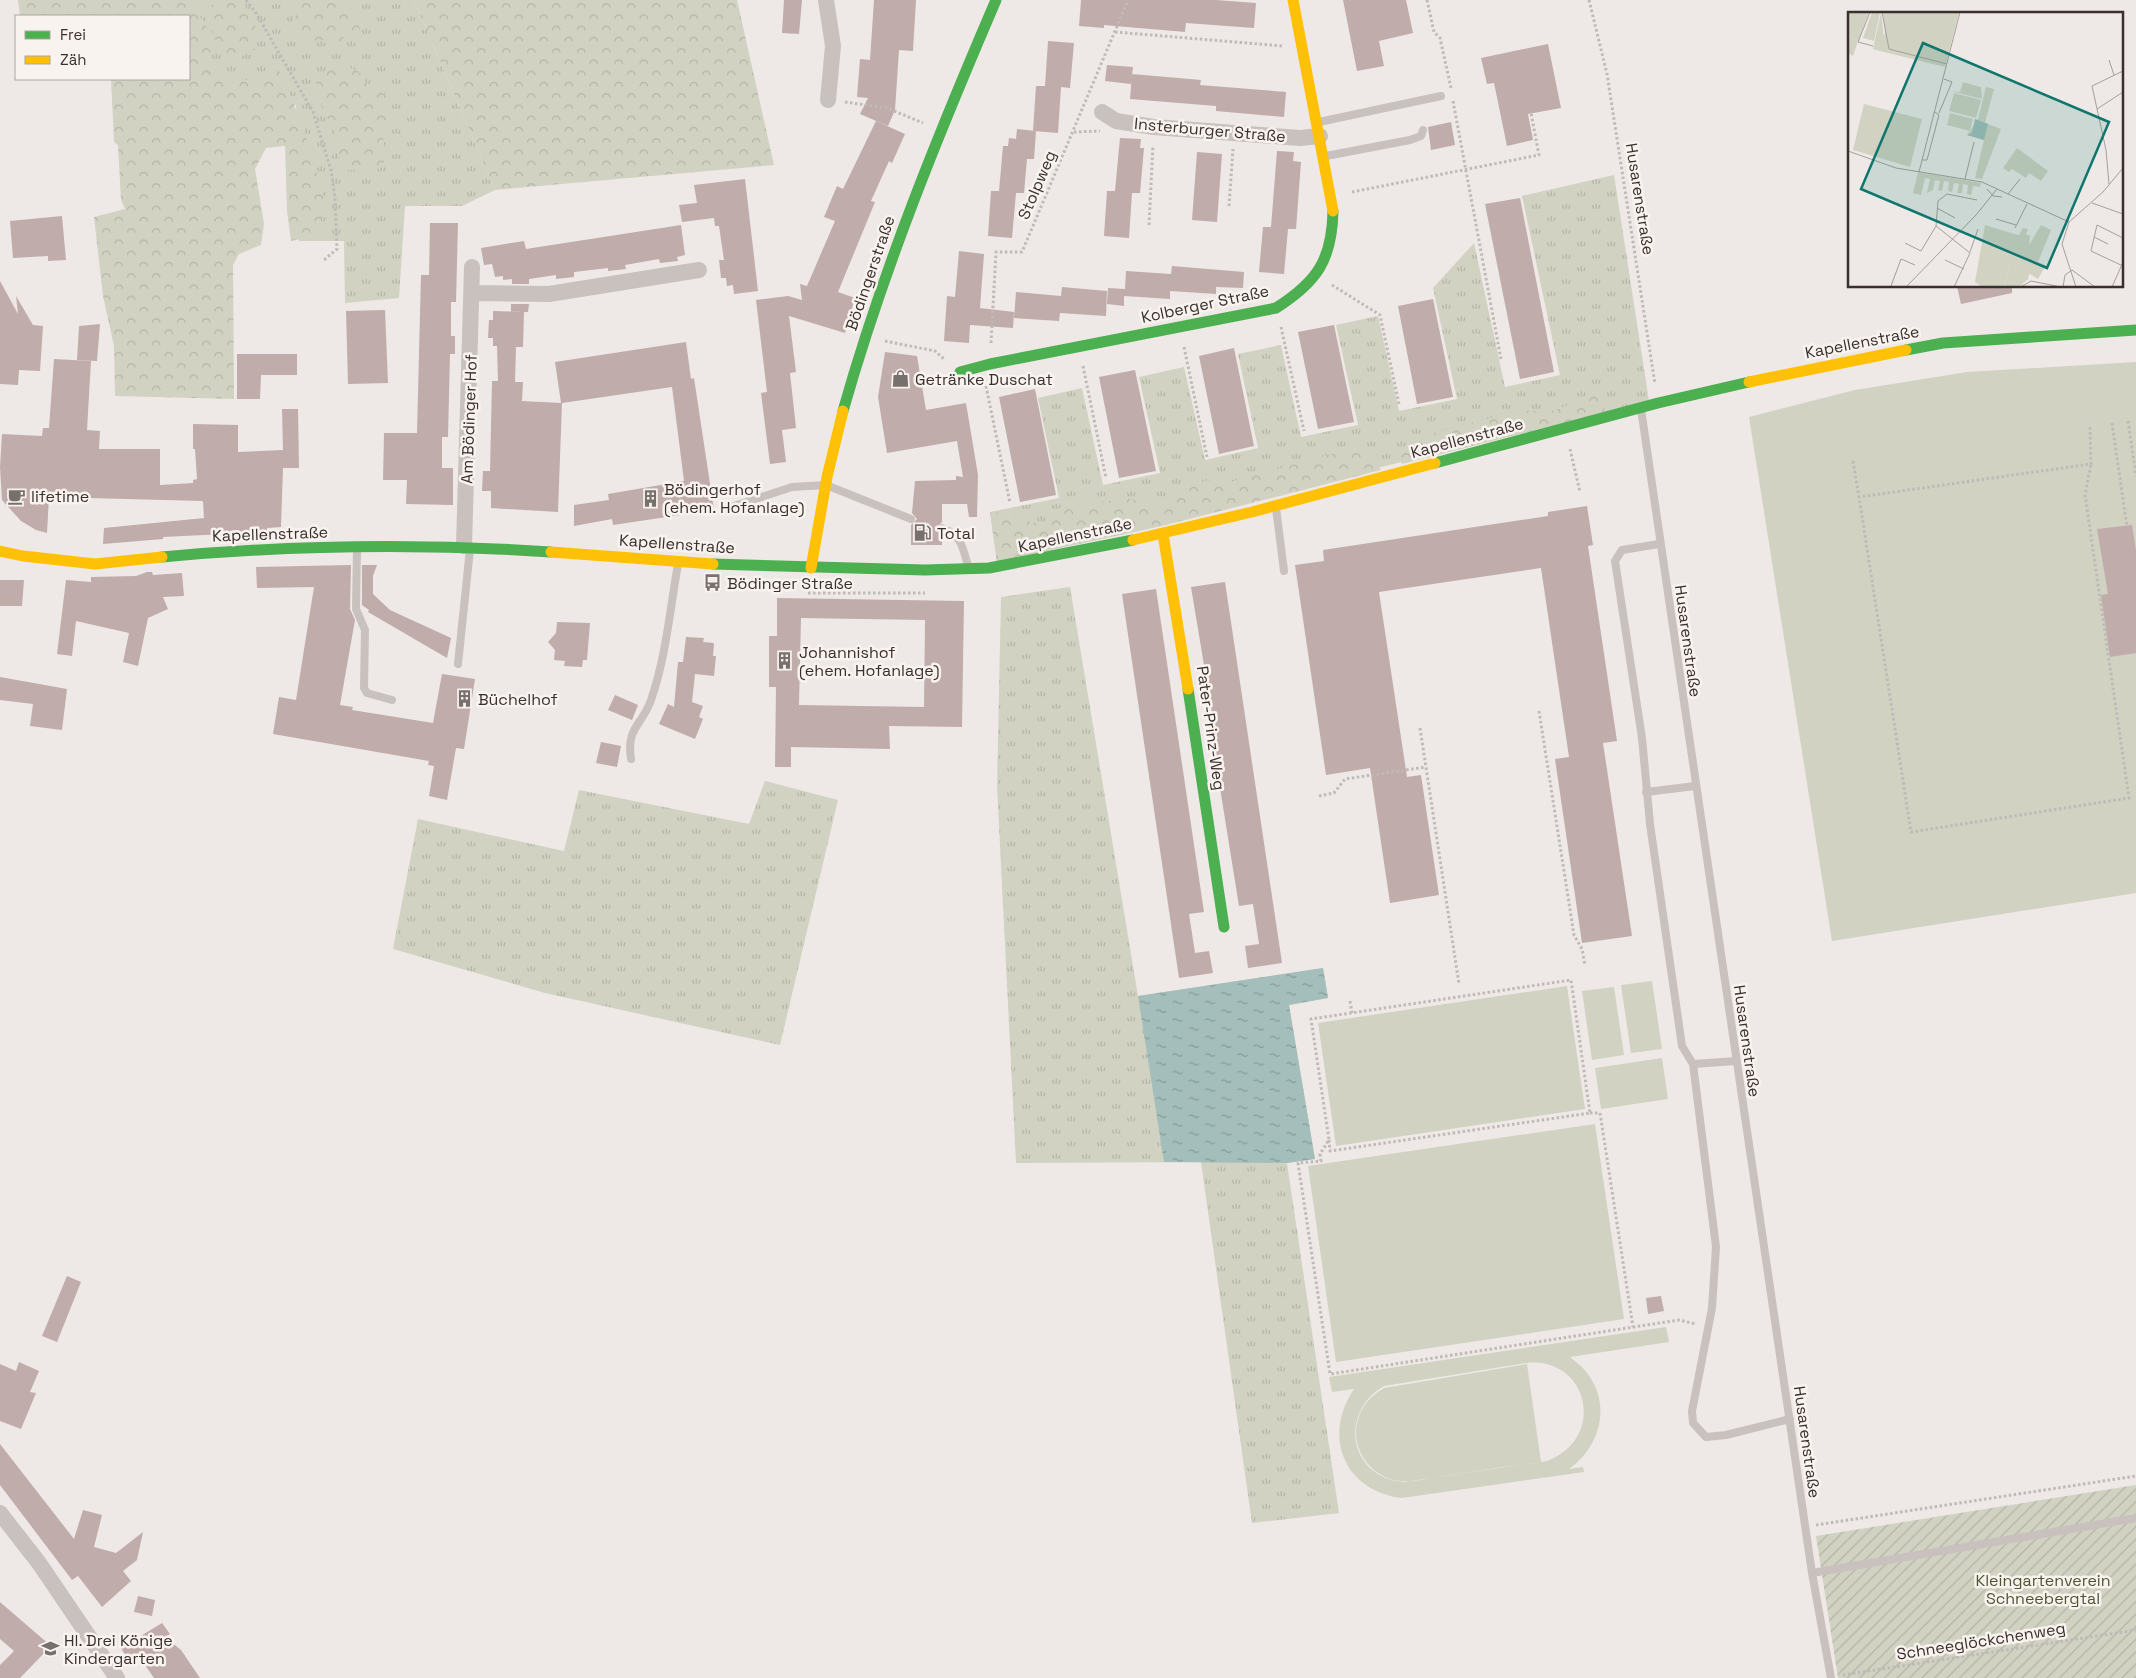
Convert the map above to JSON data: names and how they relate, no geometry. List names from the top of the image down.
{
  "streets": {
    "main road": [
      "Bödingerstraße",
      "Kolberger Straße",
      "Kapellenstraße",
      "Pater-Prinz-Weg"
    ],
    "street": ["Insterburger Straße", "Am Bödinger Hof"],
    "lane": ["Husarenstraße"],
    "path": ["Stolpweg", "Schneeglöckchenweg"]
  },
  "crossings": [
    ["Insterburger Straße", "Kolberger Straße"],
    ["Stolpweg", "Kolberger Straße"],
    ["Husarenstraße", "Kapellenstraße"],
    ["Husarenstraße", "Schneeglöckchenweg"],
    ["Bödingerstraße", "Kapellenstraße"],
    ["Kapellenstraße", "Am Bödinger Hof"],
    ["Kapellenstraße", "Pater-Prinz-Weg"]
  ],
  "parks": ["Kleingartenverein Schneebergtal"],
  "places": {
    "shop": ["Getränke Duschat"],
    "cafe": ["lifetime"],
    "building": ["Bödingerhof (ehem. Hofanlage)", "Johannishof (ehem. Hofanlage)", "Büchelhof"],
    "fuel station": ["Total"],
    "bus stop": ["Bödinger Straße"],
    "school or university": ["Hl. Drei Könige Kindergarten"]
  },
  "legend": ["Frei", "Zäh"]
}
